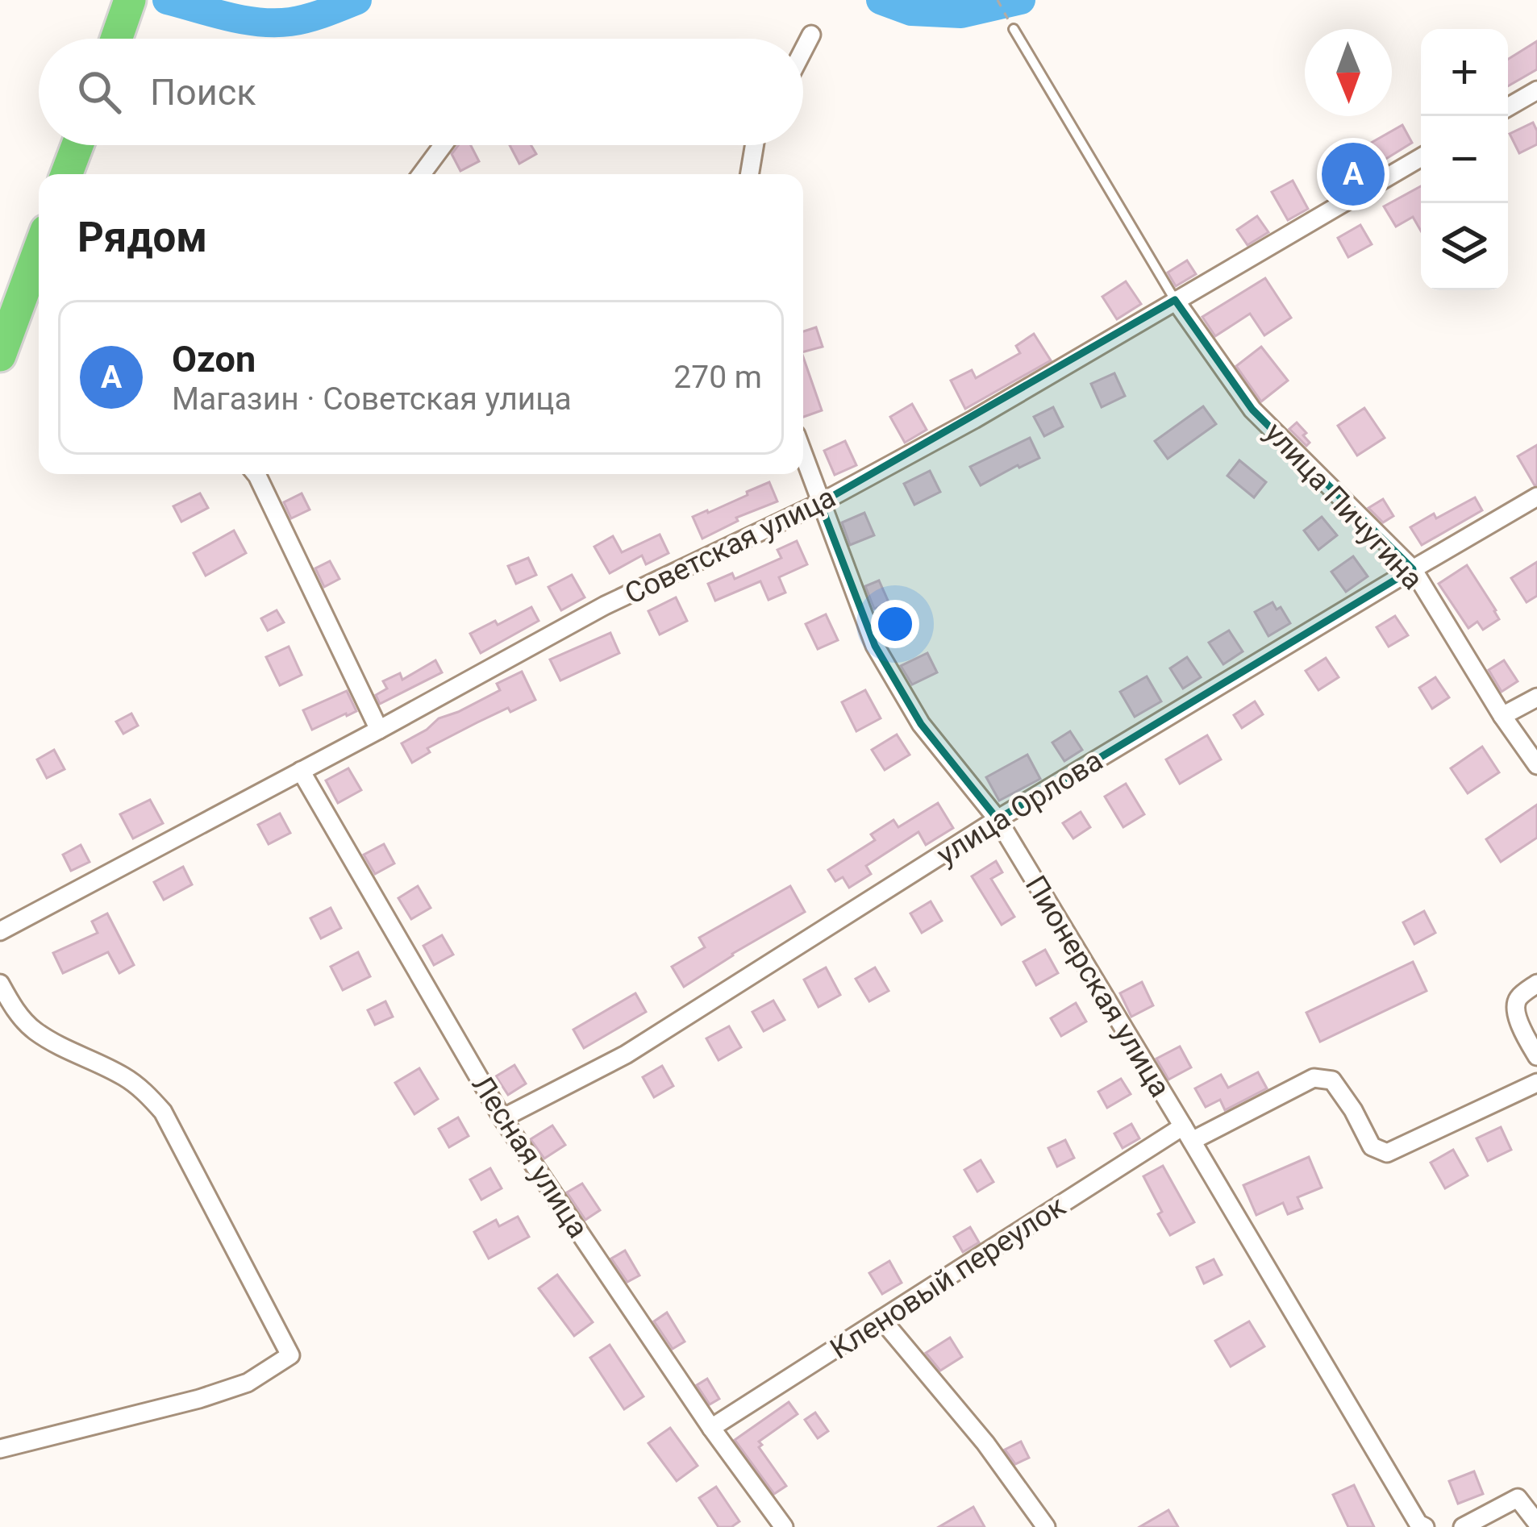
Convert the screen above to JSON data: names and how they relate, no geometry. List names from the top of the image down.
{
  "streets": {
    "street": [
      "улица Пичугина",
      "Советская улица",
      "улица Орлова",
      "Пионерская улица",
      "Лесная улица",
      "Кленовый переулок"
    ]
  },
  "crossings": [
    ["улица Пичугина", "Советская улица"],
    ["улица Пичугина", "улица Орлова"],
    ["Советская улица", "Пионерская улица"],
    ["Советская улица", "Лесная улица"],
    ["улица Орлова", "Пионерская улица"],
    ["улица Орлова", "Лесная улица"],
    ["Пионерская улица", "Кленовый переулок"],
    ["Лесная улица", "Кленовый переулок"]
  ],
  "north": "bottom",
  "page": {
    "map_buttons": ["+", "−"],
    "search": "Поиск",
    "pins": "A",
    "heading": "Рядом",
    "list": [
      {
        "mark": "A",
        "name": "Ozon",
        "note": "Магазин · Советская улица",
        "value": "270 m"
      }
    ]
  }
}
